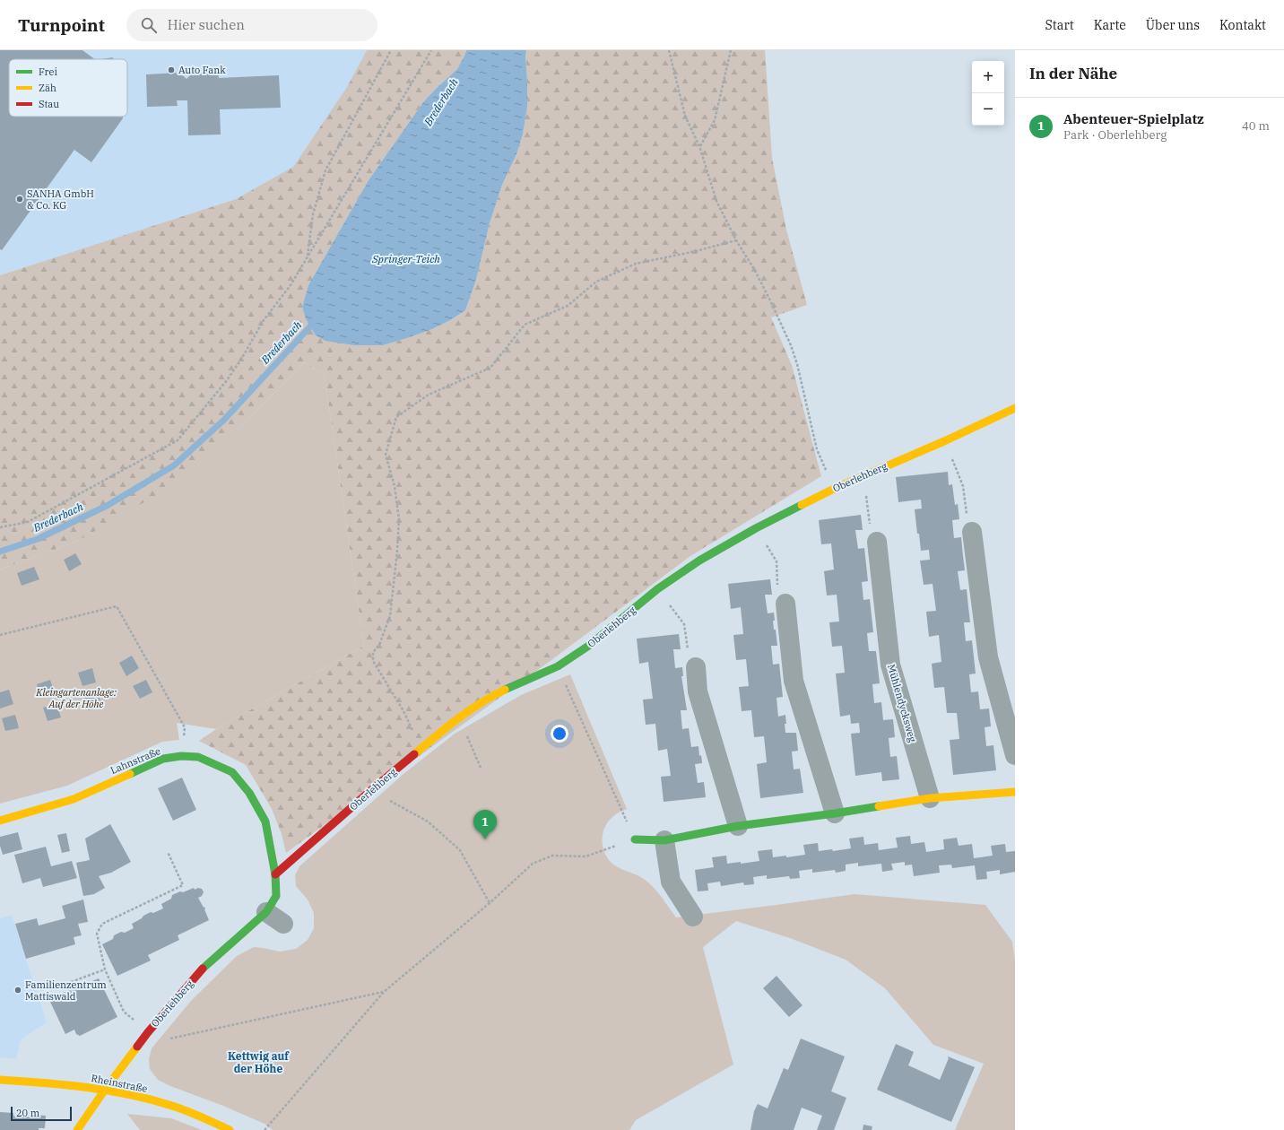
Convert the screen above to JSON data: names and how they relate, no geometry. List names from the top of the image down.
{
  "streets": {
    "street": [
      "Oberlehberg",
      "Mühlendycksweg",
      "Lahnstraße",
      "Rheinstraße"
    ]
  },
  "crossings": [
    ["Oberlehberg", "Lahnstraße"],
    ["Oberlehberg", "Rheinstraße"]
  ],
  "districts": ["Kettwig auf der Höhe"],
  "water": ["Brederbach", "Springer-Teich"],
  "parks": ["Kleingartenanlage: Auf der Höhe"],
  "places": ["Auto Fank", "SANHA GmbH & Co. KG", "Familienzentrum Mattiswald"],
  "legend": ["Frei", "Zäh", "Stau"],
  "scale_bar": "20 m",
  "page": {
    "header": "Turnpoint",
    "search": "Hier suchen",
    "nav": [
      "Start",
      "Karte",
      "Über uns",
      "Kontakt"
    ],
    "heading": "In der Nähe",
    "map_buttons": ["+", "−"],
    "list": [
      {
        "mark": "1",
        "name": "Abenteuer-Spielplatz",
        "note": "Park · Oberlehberg",
        "value": "40 m"
      }
    ],
    "pins": "1",
    "scale": "20 m"
  }
}
